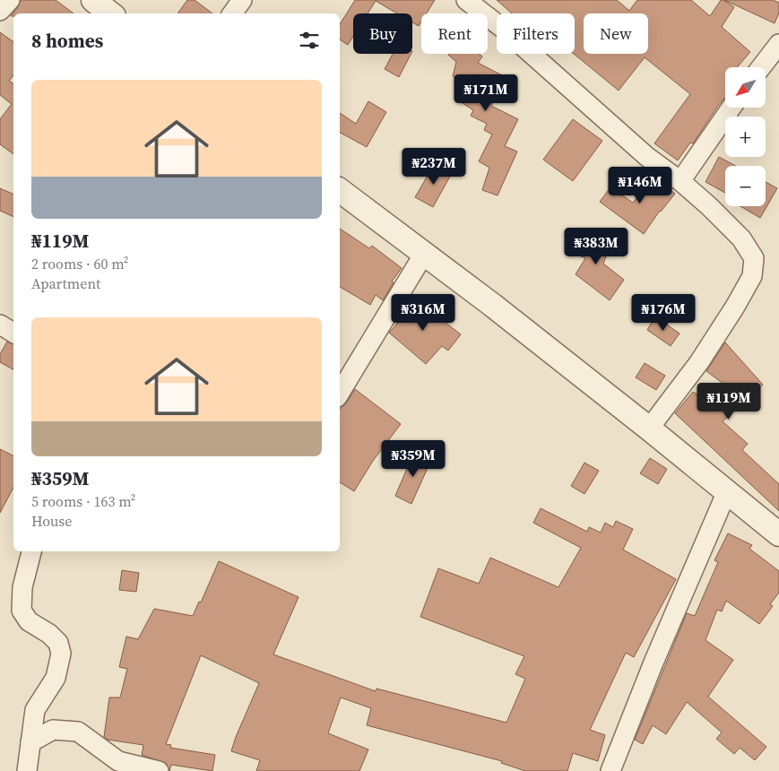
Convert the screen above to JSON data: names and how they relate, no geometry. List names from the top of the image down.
{
  "north": "bottom left",
  "page": {
    "chip": [
      "Buy",
      "Rent",
      "Filters",
      "New"
    ],
    "heading": "8 homes",
    "map_buttons": ["+", "−"],
    "list": [
      {
        "name": "₦119M",
        "note": "2 rooms · 60 m² · Apartment"
      },
      {
        "name": "₦359M",
        "note": "5 rooms · 163 m² · House"
      }
    ],
    "price": [
      "₦171M",
      "₦237M",
      "₦146M",
      "₦383M",
      "₦316M",
      "₦176M",
      "₦119M",
      "₦359M"
    ]
  }
}
